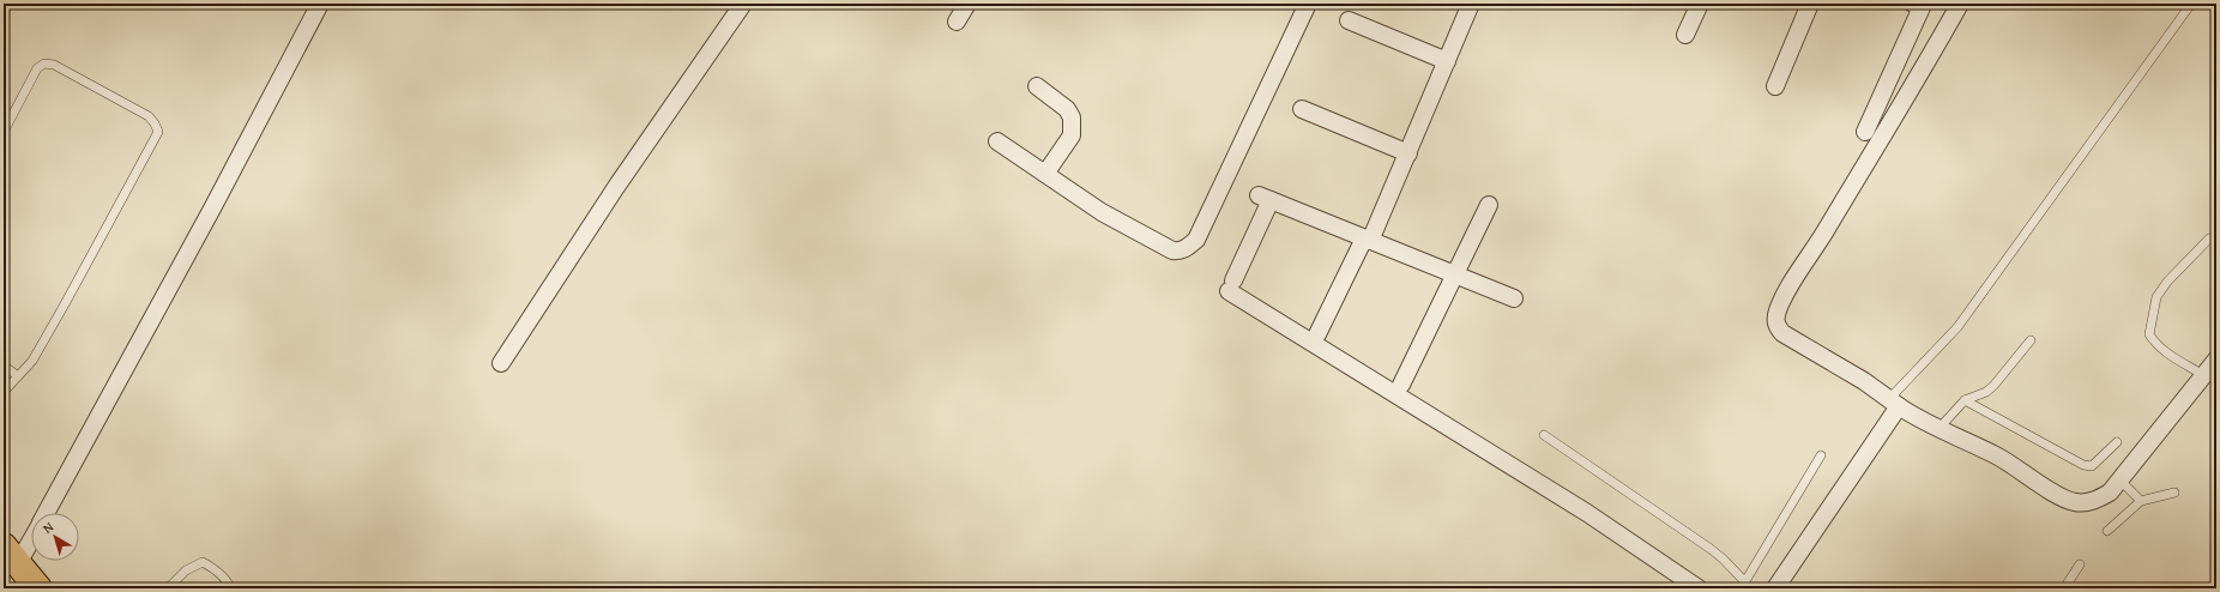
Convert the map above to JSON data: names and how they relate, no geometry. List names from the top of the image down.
{
  "north": "top left"
}
